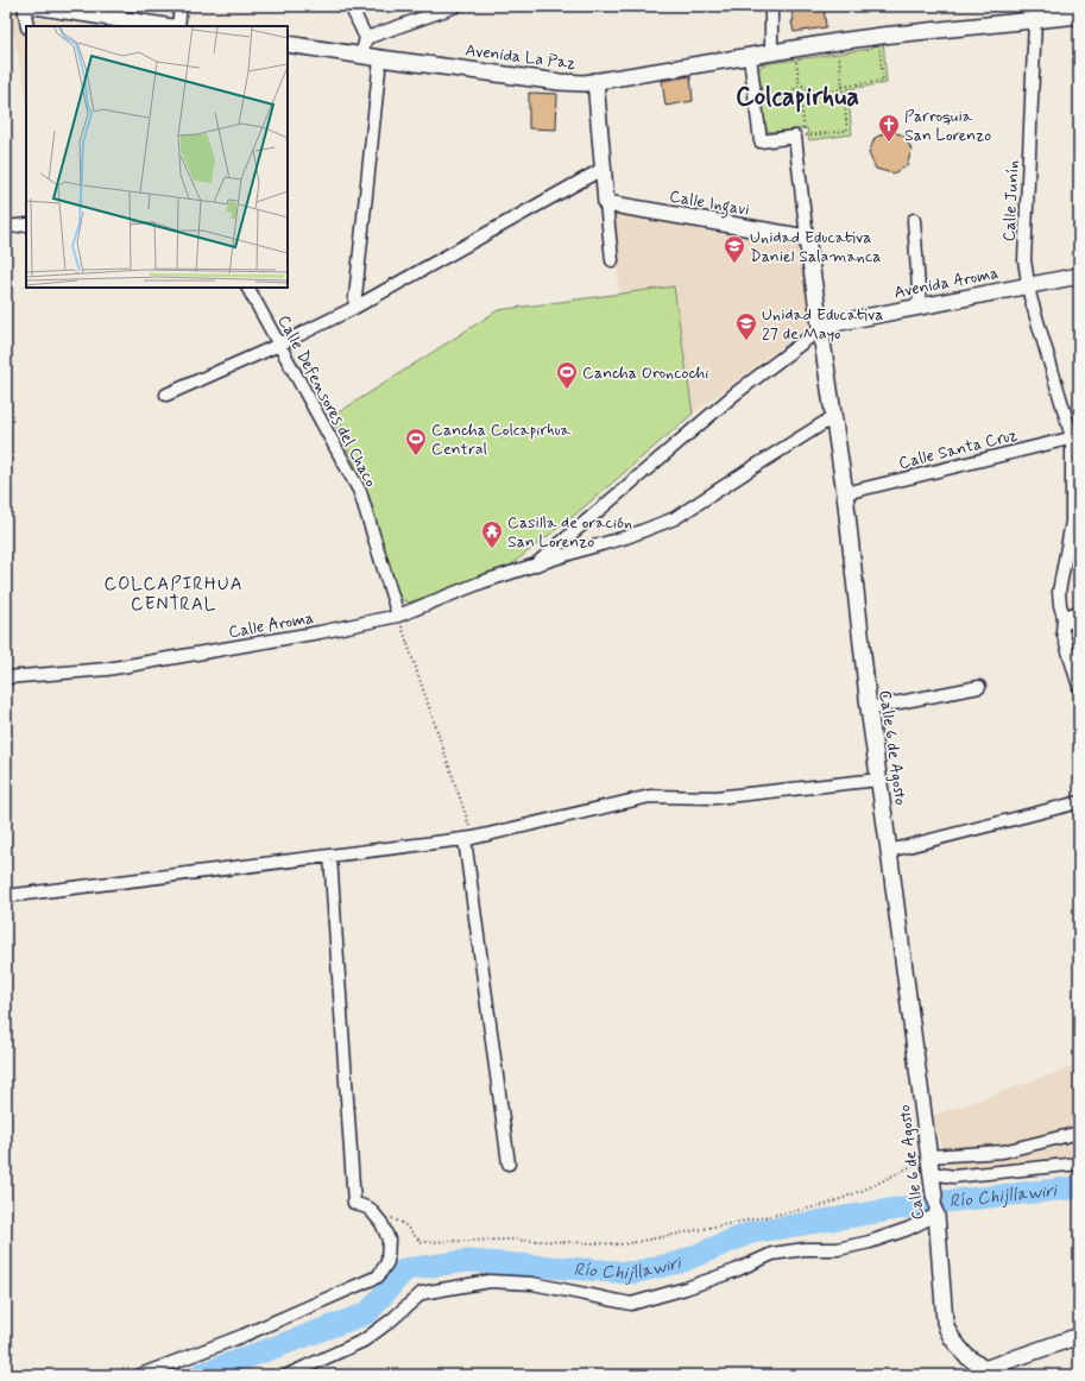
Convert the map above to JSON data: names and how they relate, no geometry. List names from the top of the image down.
{
  "streets": {
    "main road": [
      "Avenida La Paz",
      "Calle Ingavi",
      "Avenida Aroma",
      "Calle 6 de Agosto"
    ],
    "street": [
      "Calle Junín",
      "Calle Defensores del Chaco",
      "Calle Santa Cruz",
      "Calle Aroma"
    ]
  },
  "crossings": [
    ["Avenida La Paz", "Calle Junín"],
    ["Avenida La Paz", "Calle 6 de Agosto"],
    ["Calle Junín", "Avenida Aroma"],
    ["Calle Junín", "Calle Santa Cruz"],
    ["Calle Ingavi", "Calle 6 de Agosto"],
    ["Avenida Aroma", "Calle 6 de Agosto"],
    ["Calle Defensores del Chaco", "Calle Aroma"],
    ["Calle Santa Cruz", "Calle 6 de Agosto"],
    ["Calle Aroma", "Calle 6 de Agosto"]
  ],
  "districts": ["Colcapirhua", "COLCAPIRHUA CENTRAL"],
  "water": ["Río Chijllawiri"],
  "places": {
    "church": ["Parroquia San Lorenzo"],
    "school or university": ["Unidad Educativa Daniel Salamanca", "Unidad Educativa 27 de Mayo"],
    "sports": ["Cancha Oroncochi", "Cancha Colcapirhua Central"],
    "temple": ["Casilla de oración San Lorenzo"]
  }
}
